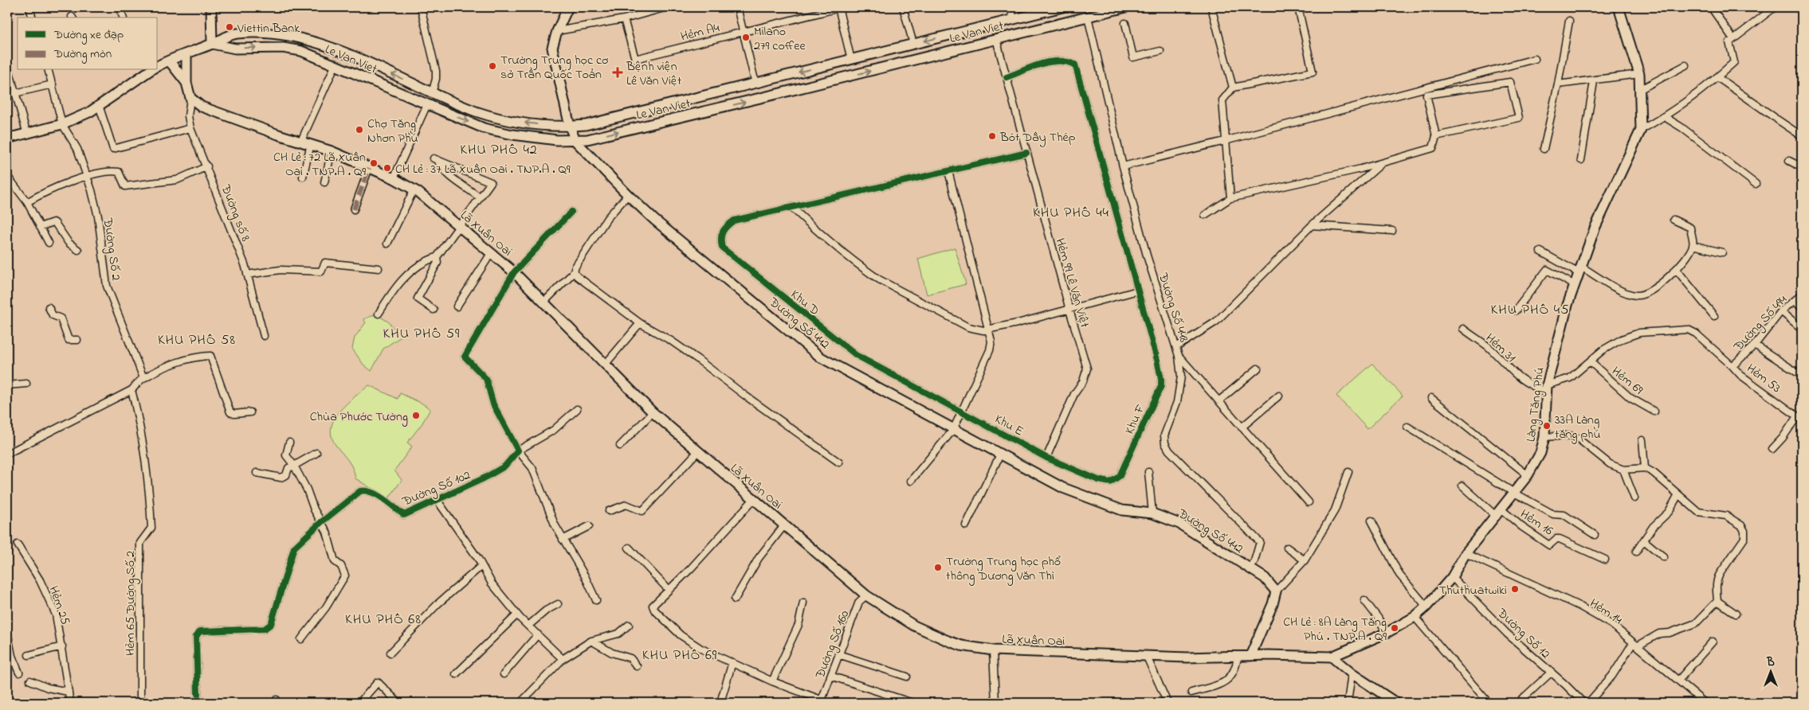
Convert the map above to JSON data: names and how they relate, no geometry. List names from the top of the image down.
{
  "streets": {
    "main road": [
      "Le Van Viet",
      "Lã Xuân Oai",
      "Đường Số 442",
      "Làng Tăng Phú"
    ],
    "street": [
      "Hẻm A4",
      "Đường số 8",
      "Đường Số 2",
      "Hẻm 99 Lê Văn Việt",
      "Khu D",
      "Đường Số 448",
      "Đường Số 494",
      "Hẻm 31",
      "Hẻm 53",
      "Hẻm 69",
      "Khu F",
      "Khu E",
      "Đường Số 102",
      "Hẻm 16",
      "Hẻm 65 Đường Số 2",
      "Hẻm 25",
      "Hẻm 14",
      "Đường Số 12",
      "Đường Số 160"
    ]
  },
  "crossings": [
    ["Le Van Viet", "Hẻm 99 Lê Văn Việt"],
    ["Le Van Viet", "Đường Số 448"],
    ["Le Van Viet", "Đường Số 442"],
    ["Đường số 8", "Lã Xuân Oai"],
    ["Lã Xuân Oai", "Làng Tăng Phú"],
    ["Lã Xuân Oai", "Đường Số 160"],
    ["Hẻm 99 Lê Văn Việt", "Khu F"],
    ["Hẻm 99 Lê Văn Việt", "Khu E"],
    ["Khu D", "Khu E"],
    ["Đường Số 448", "Đường Số 442"],
    ["Đường Số 494", "Hẻm 31"],
    ["Đường Số 494", "Hẻm 53"],
    ["Đường Số 494", "Hẻm 69"],
    ["Đường Số 494", "Làng Tăng Phú"],
    ["Hẻm 31", "Làng Tăng Phú"],
    ["Làng Tăng Phú", "Hẻm 16"],
    ["Làng Tăng Phú", "Hẻm 14"],
    ["Làng Tăng Phú", "Đường Số 12"],
    ["Khu F", "Khu E"]
  ],
  "districts": [
    "KHU PHỐ 42",
    "KHU PHỐ 44",
    "KHU PHỐ 45",
    "KHU PHỐ 59",
    "KHU PHỐ 58",
    "KHU PHỐ 68",
    "KHU PHỐ 69"
  ],
  "places": {
    "other": [
      "Viettin Bank",
      "Milano 279 coffee",
      "Trường Trung học cơ sở Trần Quốc Toản",
      "Chợ Tăng Nhơn Phú",
      "Bót Dây Thép",
      "CH Lẻ : 72 Lã Xuân Oai . TNP.A . Q9",
      "CH Lẻ : 37 Lã Xuân Oai . TNP.A . Q9",
      "Chùa Phước Tường",
      "33A Làng tăng phú",
      "Trường Trung học phổ thông Dương Văn Thì",
      "Thuthuatwiki",
      "CH Lẻ : 8A Làng Tăng Phú . TNP.A . Q9"
    ],
    "health": ["Bệnh viện Lê Văn Việt"]
  },
  "legend": ["Đường xe đạp", "Đường mòn"],
  "north": "top"
}
